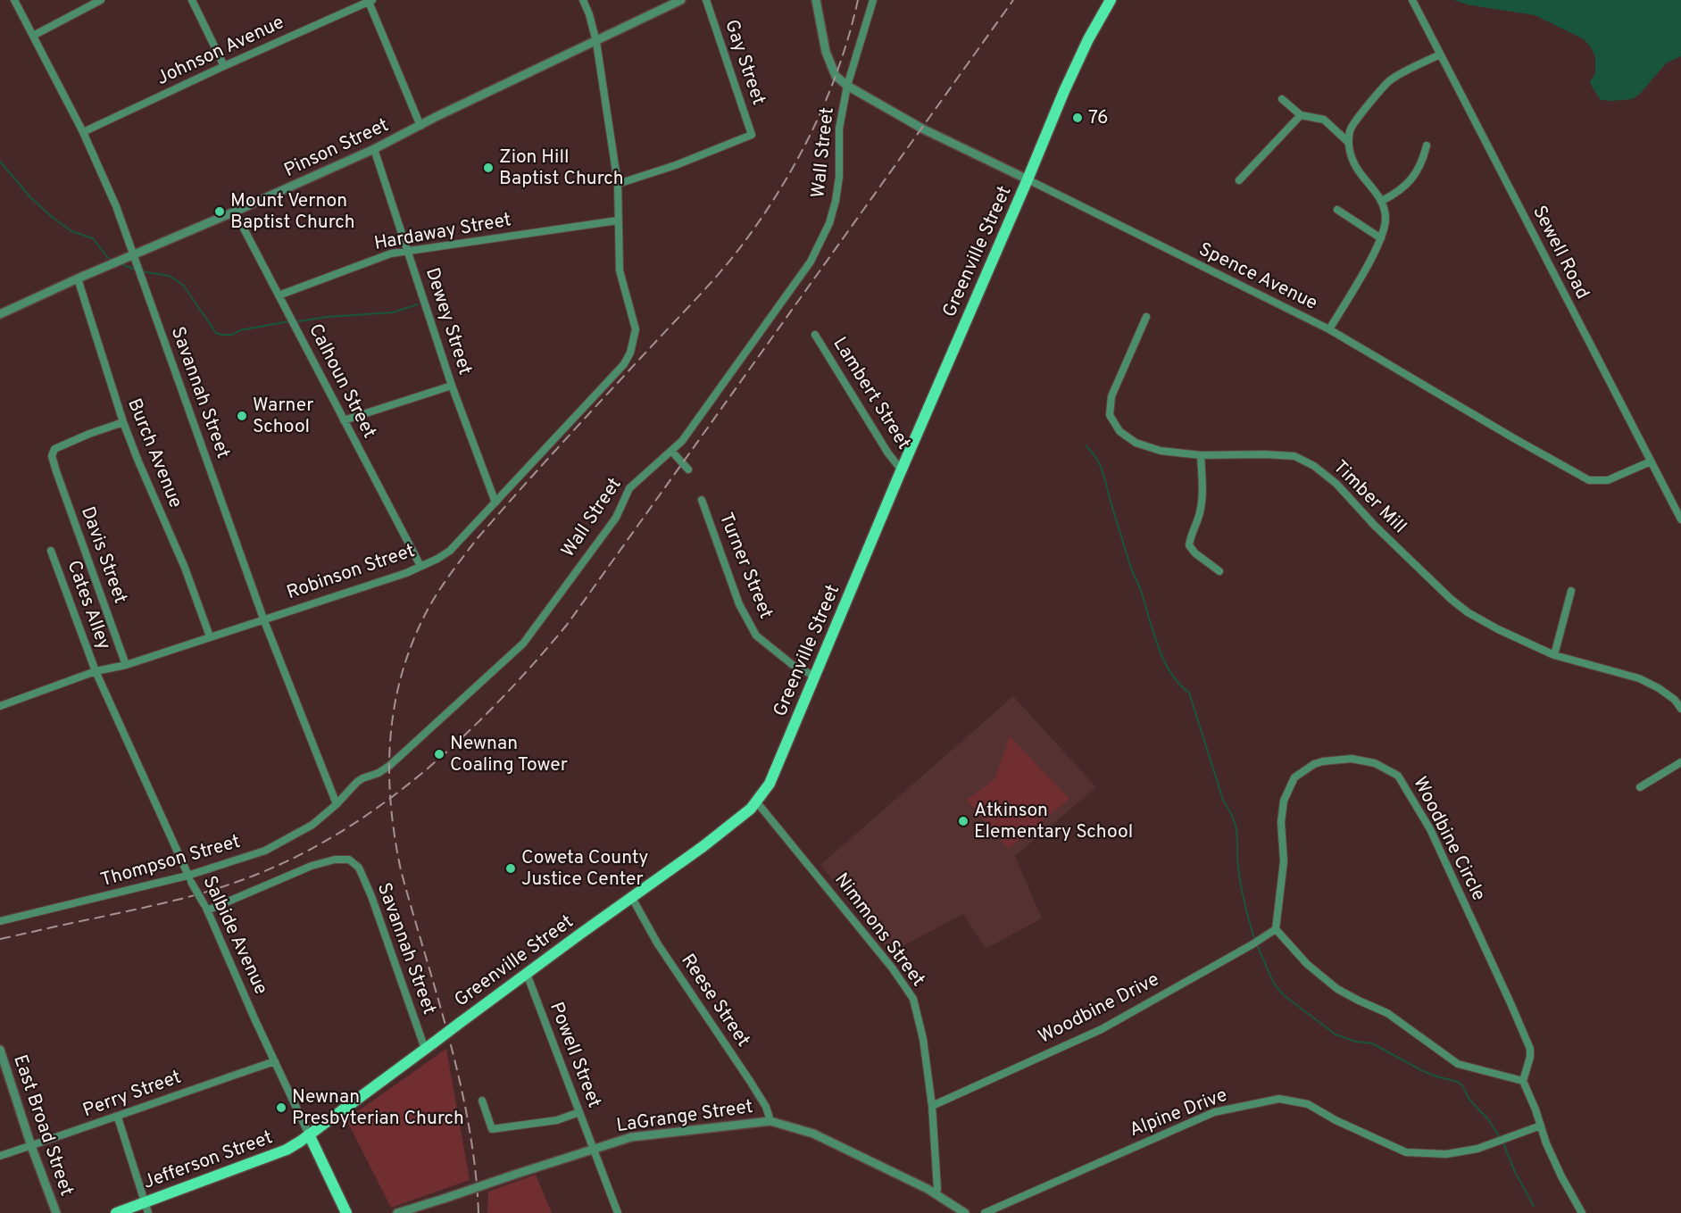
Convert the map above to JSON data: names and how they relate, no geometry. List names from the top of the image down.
{
  "streets": {
    "main road": ["Greenville Street", "Salbide Avenue", "Jefferson Street"],
    "street": [
      "Johnson Avenue",
      "Gay Street",
      "Pinson Street",
      "Wall Street",
      "Hardaway Street",
      "Sewell Road",
      "Spence Avenue",
      "Dewey Street",
      "Calhoun Street",
      "Savannah Street",
      "Lambert Street",
      "Burch Avenue",
      "Timber Mill",
      "Davis Street",
      "Turner Street",
      "Robinson Street",
      "Cates Alley",
      "Woodbine Circle",
      "Thompson Street",
      "Nimmons Street",
      "Reese Street",
      "Woodbine Drive",
      "Powell Street",
      "Perry Street",
      "Alpine Drive",
      "LaGrange Street",
      "East Broad Street"
    ]
  },
  "crossings": [
    ["Johnson Avenue", "Savannah Street"],
    ["Gay Street", "Robinson Street"],
    ["Pinson Street", "Dewey Street"],
    ["Pinson Street", "Calhoun Street"],
    ["Pinson Street", "Savannah Street"],
    ["Pinson Street", "Burch Avenue"],
    ["Pinson Street", "Robinson Street"],
    ["Wall Street", "Spence Avenue"],
    ["Wall Street", "Savannah Street"],
    ["Wall Street", "Thompson Street"],
    ["Hardaway Street", "Dewey Street"],
    ["Hardaway Street", "Calhoun Street"],
    ["Hardaway Street", "Robinson Street"],
    ["Greenville Street", "Spence Avenue"],
    ["Greenville Street", "Savannah Street"],
    ["Greenville Street", "Lambert Street"],
    ["Greenville Street", "Turner Street"],
    ["Greenville Street", "Nimmons Street"],
    ["Greenville Street", "Salbide Avenue"],
    ["Greenville Street", "Reese Street"],
    ["Greenville Street", "Powell Street"],
    ["Greenville Street", "Jefferson Street"],
    ["Sewell Road", "Spence Avenue"],
    ["Dewey Street", "Robinson Street"],
    ["Calhoun Street", "Robinson Street"],
    ["Savannah Street", "Robinson Street"],
    ["Savannah Street", "Thompson Street"],
    ["Savannah Street", "Salbide Avenue"],
    ["Burch Avenue", "Davis Street"],
    ["Burch Avenue", "Robinson Street"],
    ["Davis Street", "Robinson Street"],
    ["Robinson Street", "Cates Alley"],
    ["Robinson Street", "Salbide Avenue"],
    ["Cates Alley", "Salbide Avenue"],
    ["Woodbine Circle", "Woodbine Drive"],
    ["Thompson Street", "Salbide Avenue"],
    ["Nimmons Street", "Woodbine Drive"],
    ["Nimmons Street", "LaGrange Street"],
    ["Salbide Avenue", "Perry Street"],
    ["Salbide Avenue", "Jefferson Street"],
    ["Reese Street", "LaGrange Street"],
    ["Powell Street", "LaGrange Street"],
    ["Perry Street", "East Broad Street"]
  ],
  "places": [
    "76",
    "Zion Hill Baptist Church",
    "Mount Vernon Baptist Church",
    "Warner School",
    "Newnan Coaling Tower",
    "Atkinson Elementary School",
    "Coweta County Justice Center",
    "Newnan Presbyterian Church"
  ]
}
